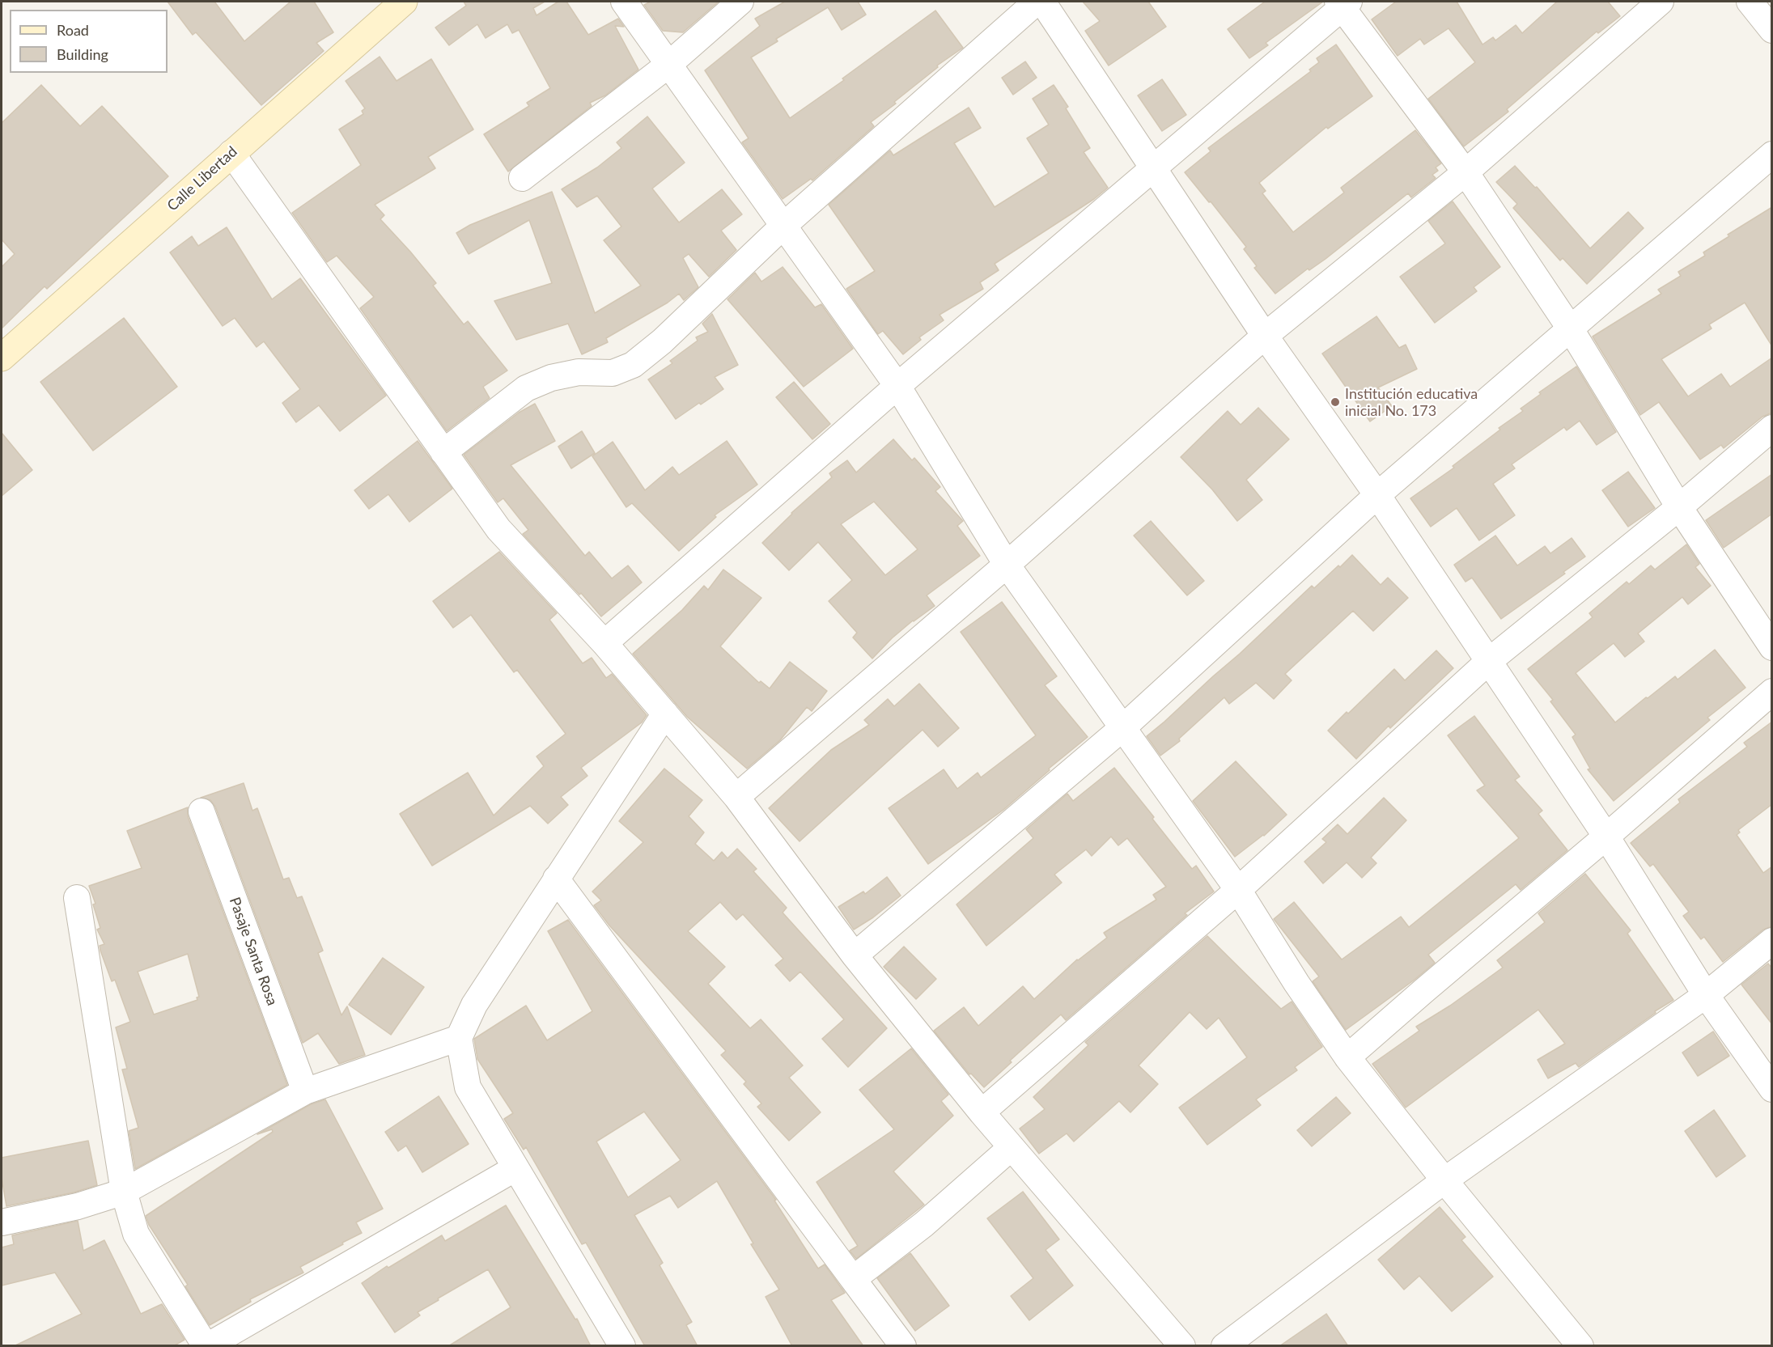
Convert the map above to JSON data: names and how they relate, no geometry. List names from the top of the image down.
{
  "streets": {
    "street": ["Calle Libertad", "Pasaje Santa Rosa"]
  },
  "places": ["Institución educativa inicial No. 173"],
  "legend": ["Road", "Building"]
}
